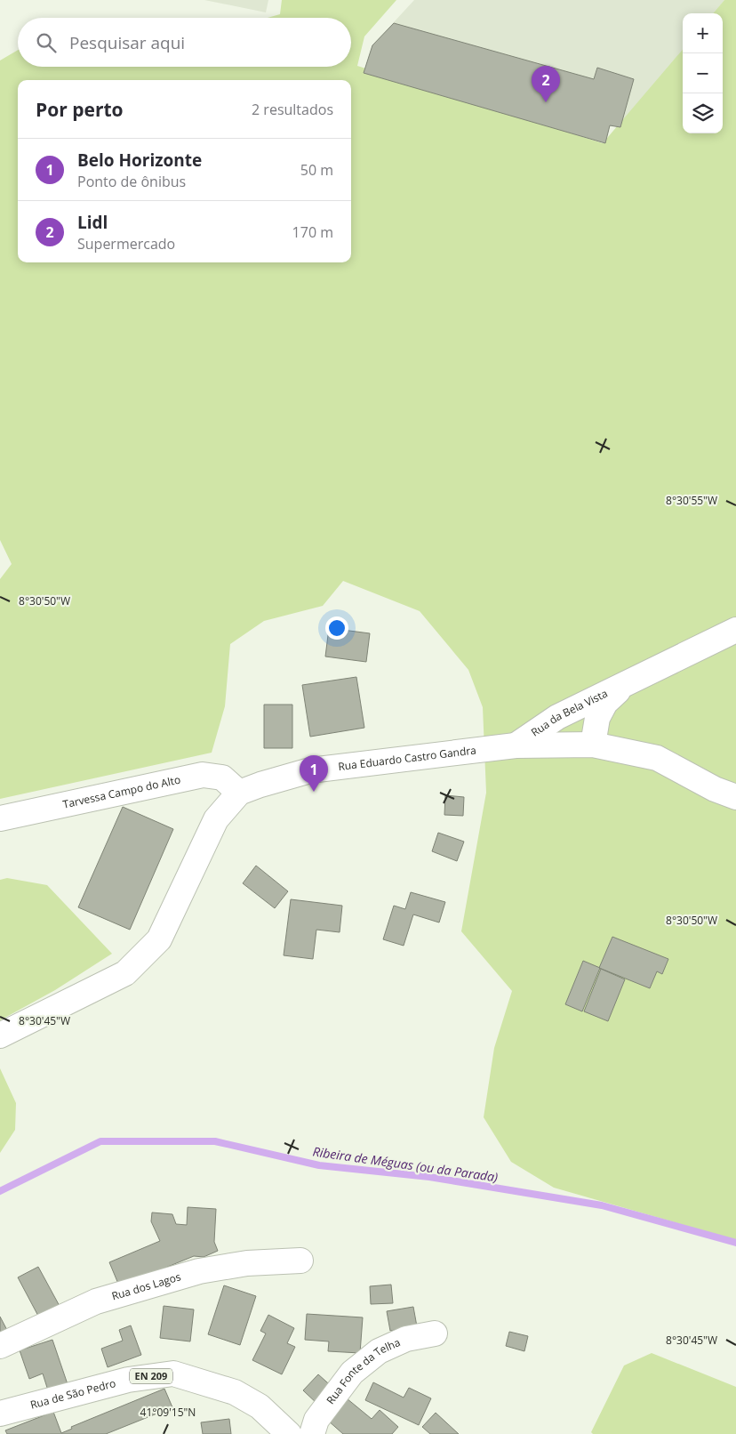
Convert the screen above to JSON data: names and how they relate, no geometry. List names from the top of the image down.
{
  "streets": {
    "street": [
      "Rua da Bela Vista",
      "Rua Eduardo Castro Gandra",
      "Tarvessa Campo do Alto",
      "Rua dos Lagos",
      "Rua Fonte da Telha",
      "EN 209",
      "Rua de São Pedro"
    ]
  },
  "crossings": [
    ["Rua da Bela Vista", "Rua Eduardo Castro Gandra"],
    ["Rua Eduardo Castro Gandra", "Tarvessa Campo do Alto"]
  ],
  "water": ["Ribeira de Méguas (ou da Parada)"],
  "page": {
    "map_buttons": ["+", "−"],
    "search": "Pesquisar aqui",
    "pins": ["2", "1"],
    "heading": ["Por perto", "2 resultados"],
    "list": [
      {
        "mark": "1",
        "name": "Belo Horizonte",
        "note": "Ponto de ônibus",
        "value": "50 m"
      },
      {
        "mark": "2",
        "name": "Lidl",
        "note": "Supermercado",
        "value": "170 m"
      }
    ]
  },
  "coordinates": [
    "8°30'55\"W",
    "8°30'50\"W",
    "8°30'45\"W",
    "41°09'15\"N"
  ]
}
